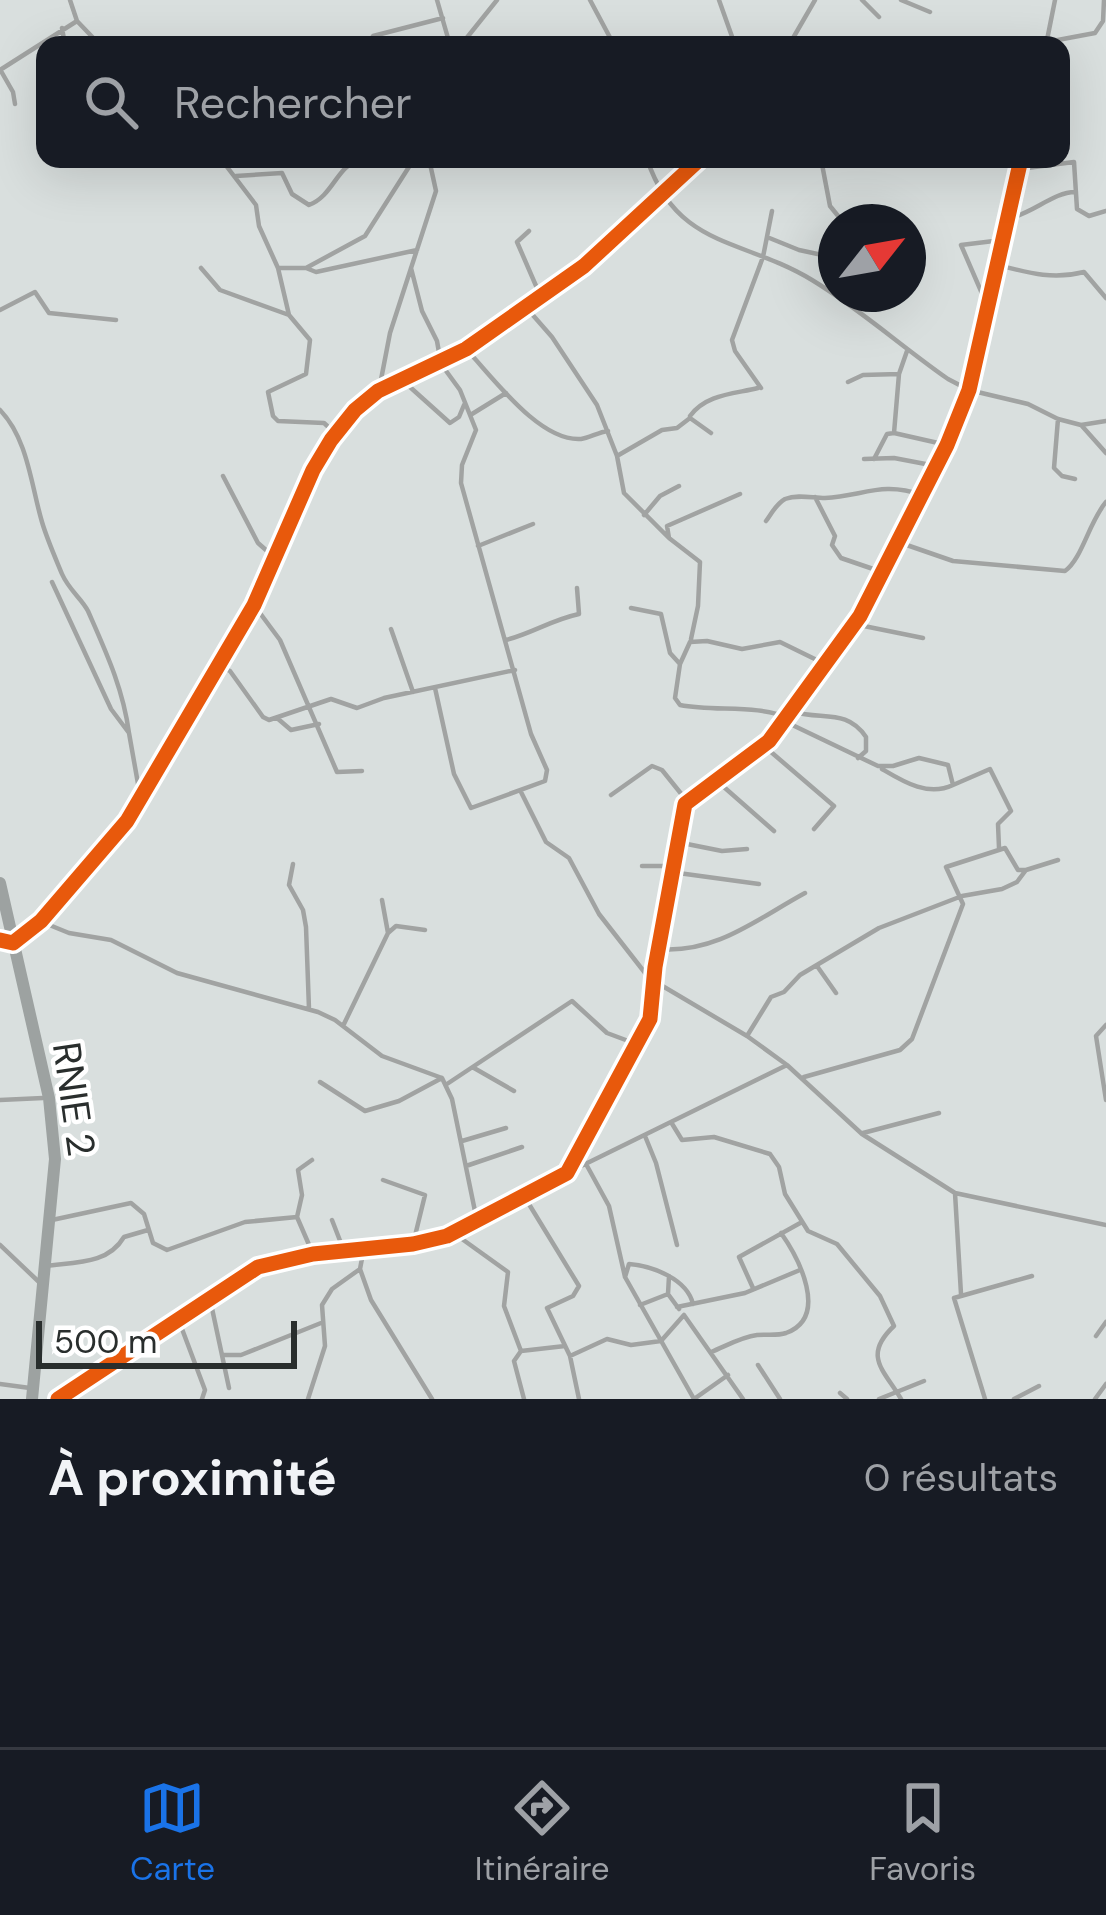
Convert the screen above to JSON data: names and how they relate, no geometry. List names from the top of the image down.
{
  "streets": {
    "highway": ["RNIE 2"]
  },
  "scale_bar": "500 m",
  "north": "top right",
  "page": {
    "search": "Rechercher",
    "scale": "500 m",
    "heading": ["À proximité", "0 résultats"],
    "nav": ["Carte", "Itinéraire", "Favoris"]
  }
}
